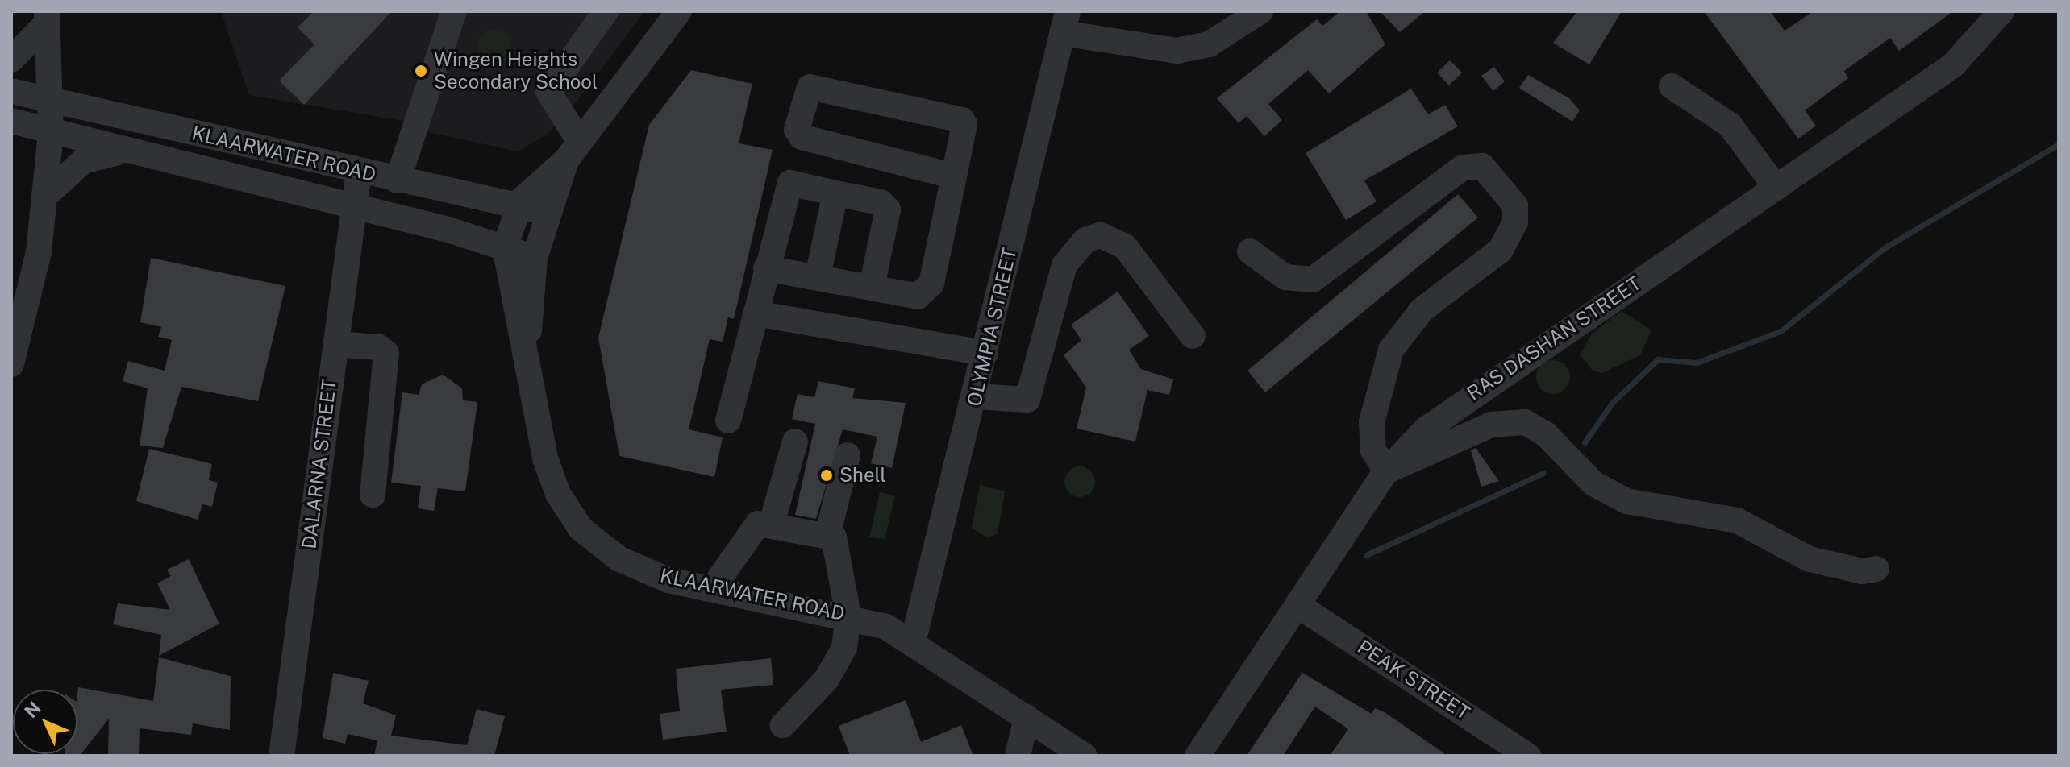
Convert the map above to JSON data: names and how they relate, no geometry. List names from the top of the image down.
{
  "streets": {
    "street": [
      "KLAARWATER ROAD",
      "OLYMPIA STREET",
      "RAS DASHAN STREET",
      "DALARNA STREET",
      "PEAK STREET"
    ]
  },
  "crossings": [
    ["KLAARWATER ROAD", "OLYMPIA STREET"],
    ["KLAARWATER ROAD", "DALARNA STREET"],
    ["RAS DASHAN STREET", "PEAK STREET"]
  ],
  "places": ["Wingen Heights Secondary School", "Shell"],
  "north": "top left"
}
